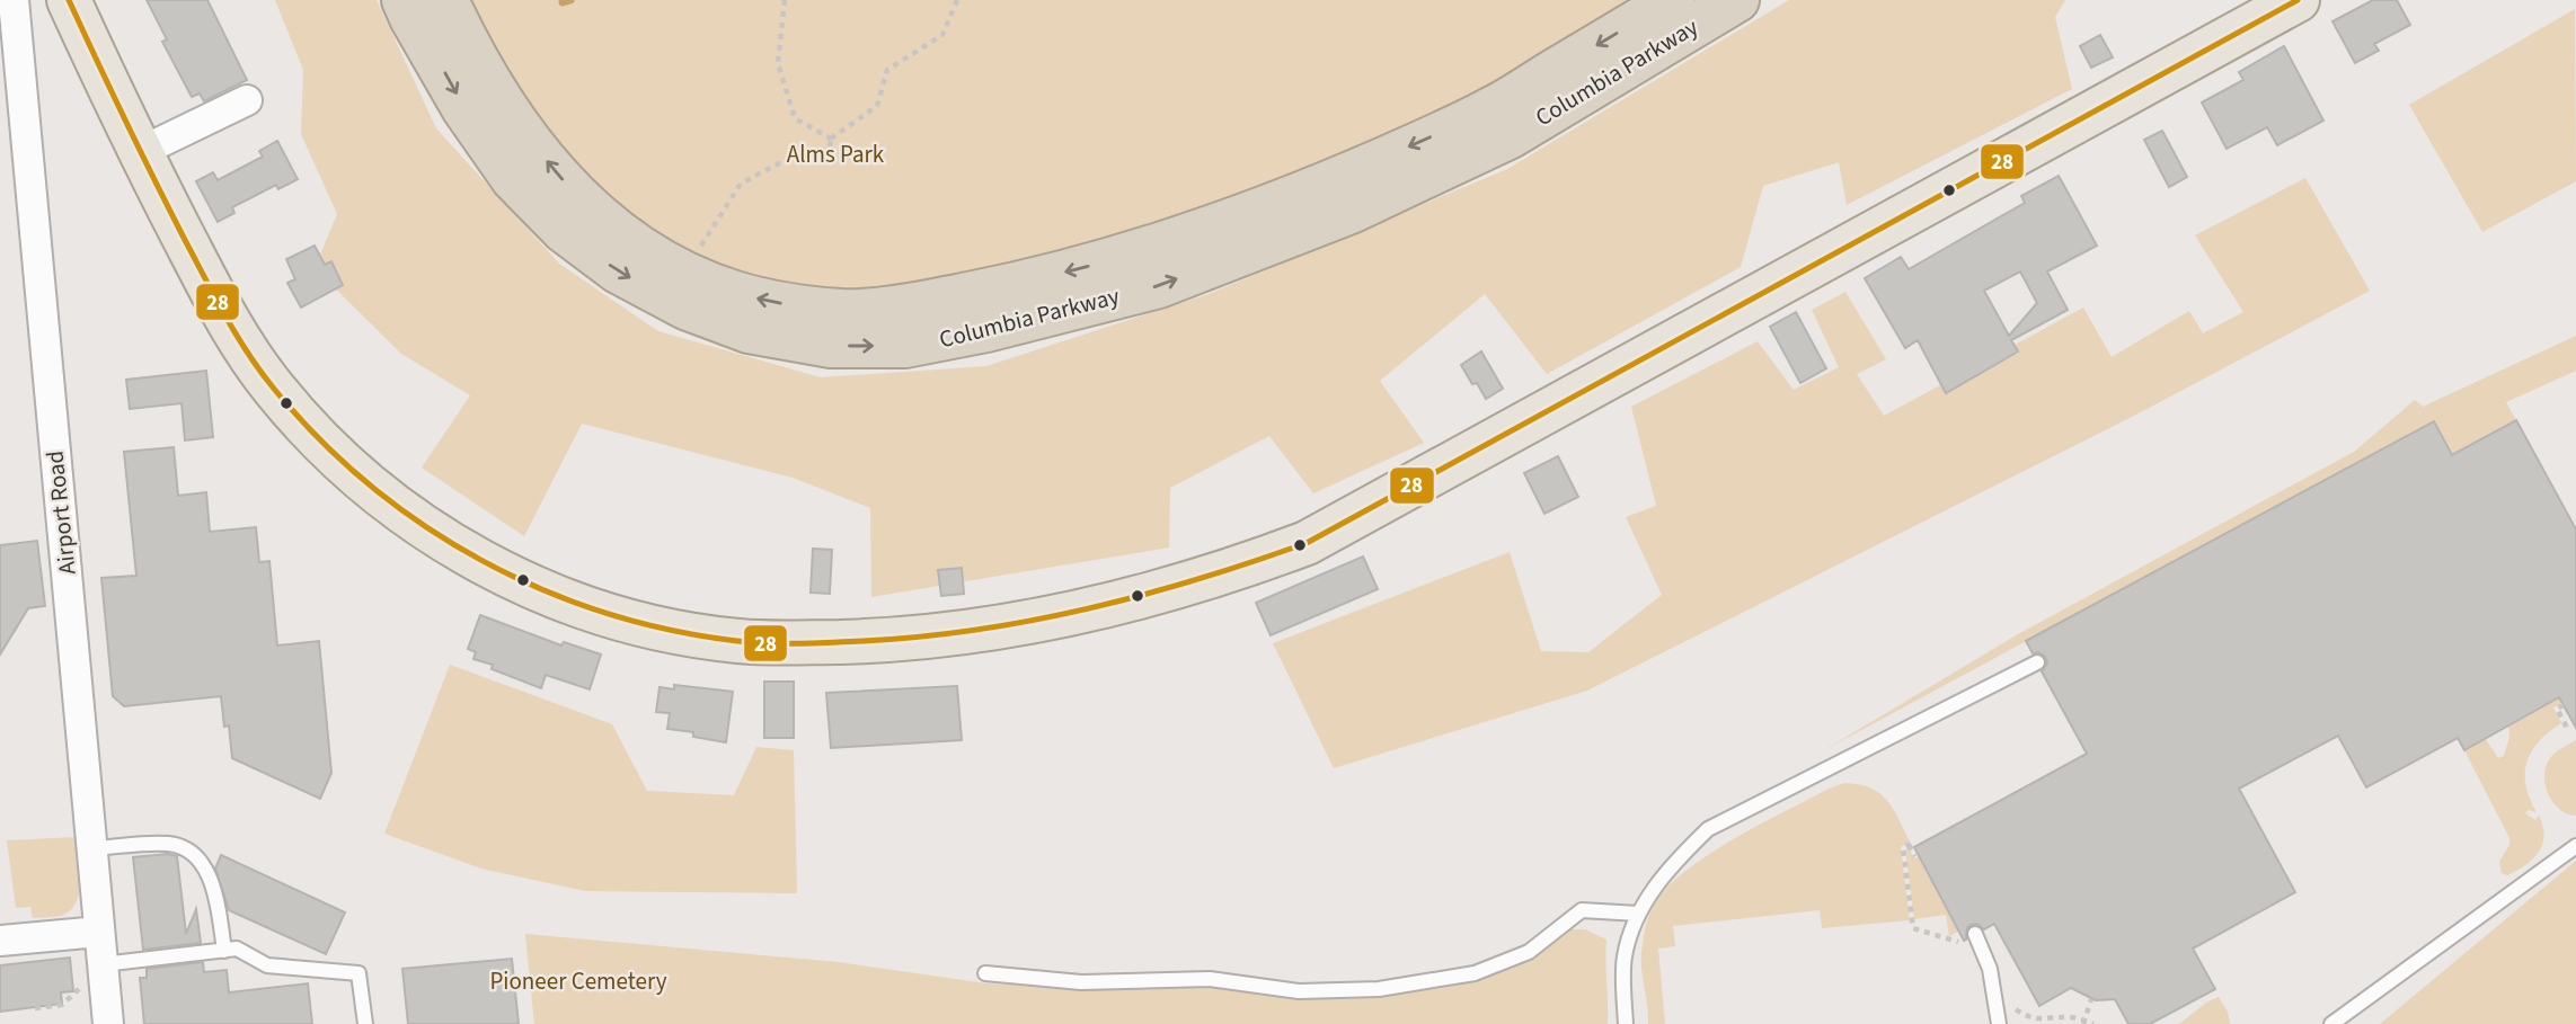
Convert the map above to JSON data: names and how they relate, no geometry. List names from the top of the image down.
{
  "streets": {
    "highway": ["Columbia Parkway"],
    "street": ["Airport Road"]
  },
  "parks": ["Alms Park", "Pioneer Cemetery"],
  "lines": ["transit line 28"]
}
